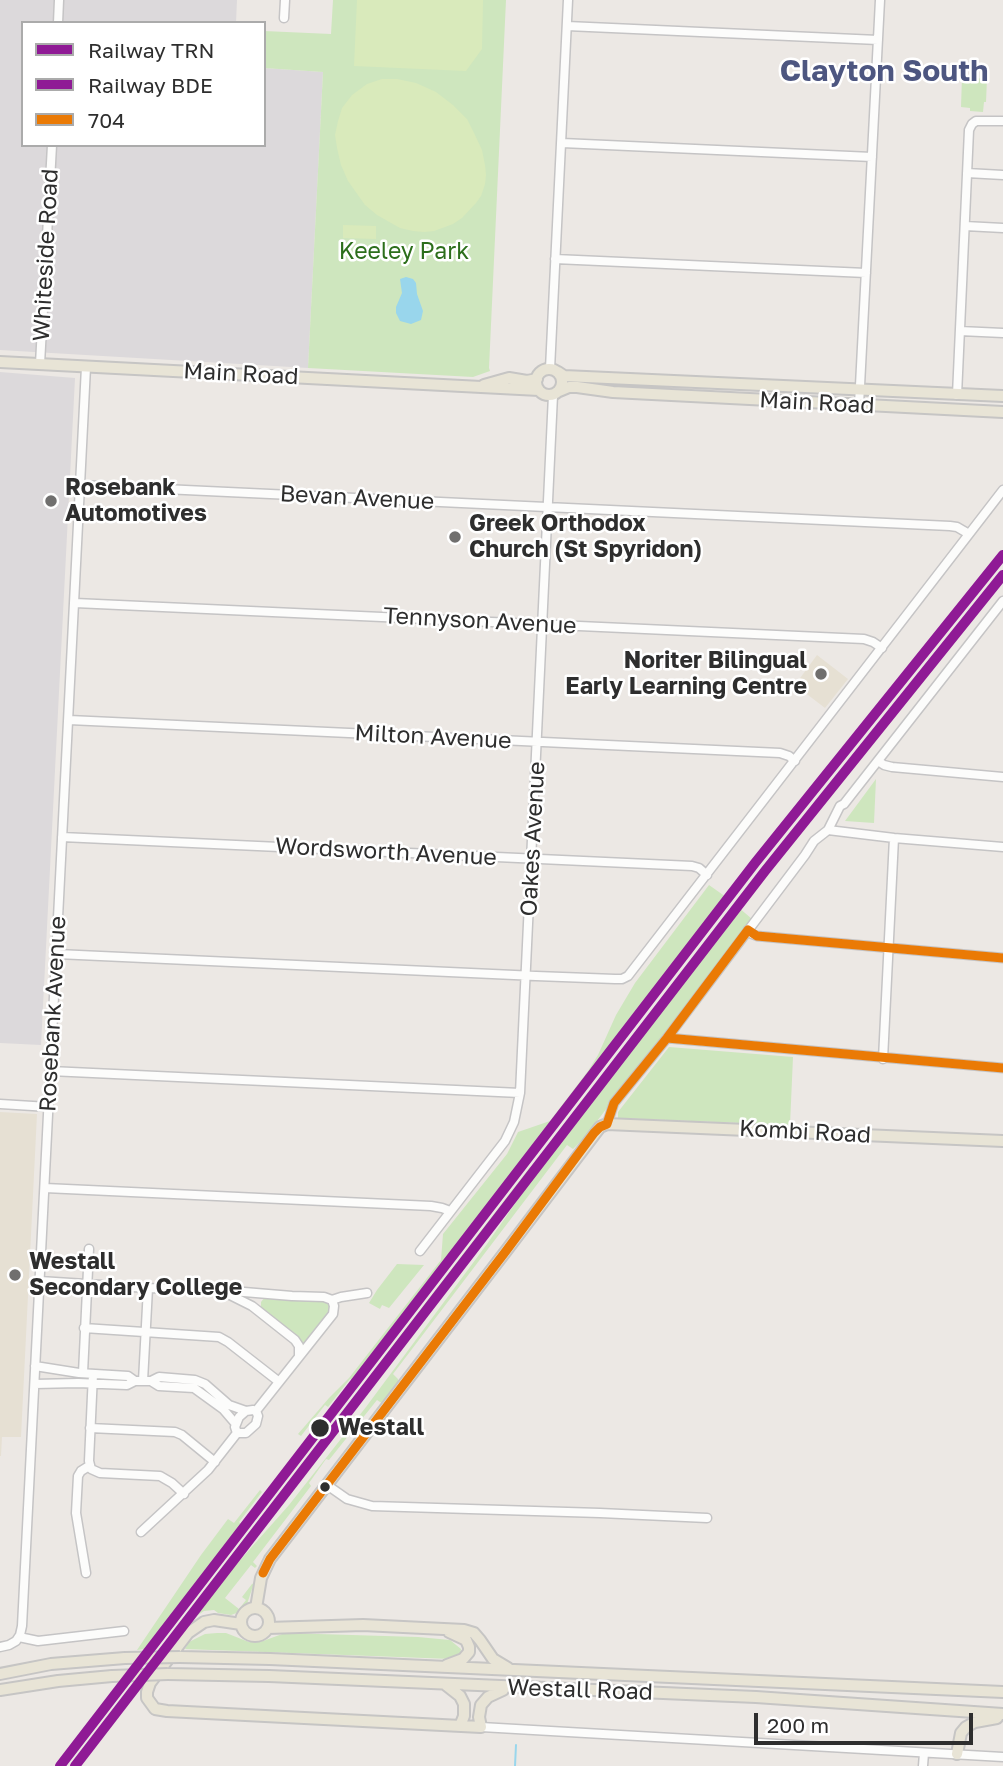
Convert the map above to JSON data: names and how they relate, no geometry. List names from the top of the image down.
{
  "streets": {
    "main road": ["Main Road", "Kombi Road", "Westall Road"],
    "street": [
      "Whiteside Road",
      "Bevan Avenue",
      "Tennyson Avenue",
      "Milton Avenue",
      "Oakes Avenue",
      "Wordsworth Avenue",
      "Rosebank Avenue"
    ]
  },
  "crossings": [
    ["Whiteside Road", "Main Road"],
    ["Main Road", "Oakes Avenue"],
    ["Main Road", "Rosebank Avenue"],
    ["Bevan Avenue", "Oakes Avenue"],
    ["Bevan Avenue", "Rosebank Avenue"],
    ["Tennyson Avenue", "Oakes Avenue"],
    ["Tennyson Avenue", "Rosebank Avenue"],
    ["Milton Avenue", "Oakes Avenue"],
    ["Milton Avenue", "Rosebank Avenue"],
    ["Oakes Avenue", "Wordsworth Avenue"],
    ["Wordsworth Avenue", "Rosebank Avenue"]
  ],
  "districts": ["Clayton South"],
  "parks": ["Keeley Park"],
  "places": [
    "Rosebank Automotives",
    "Greek Orthodox Church (St Spyridon)",
    "Noriter Bilingual Early Learning Centre",
    "Westall Secondary College",
    "Westall"
  ],
  "lines": ["rail line TRN", "rail line BDE", "transit line 704"],
  "legend": ["Railway TRN", "Railway BDE", "704"],
  "scale_bar": "200 m"
}
